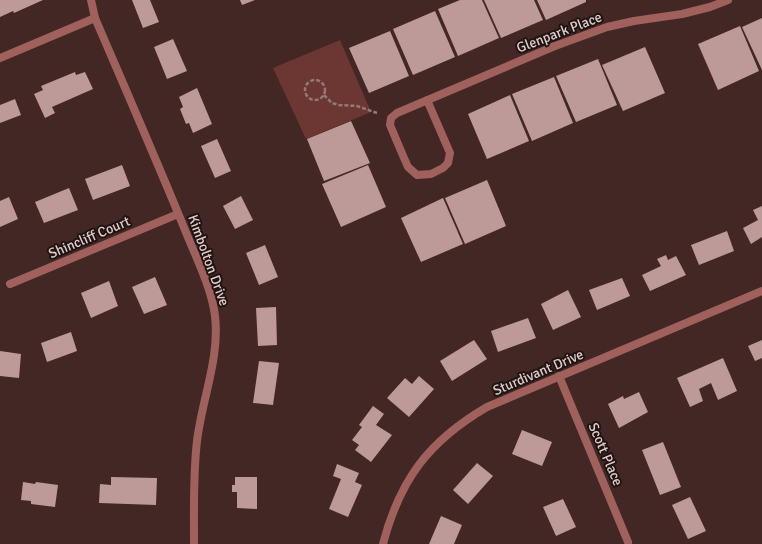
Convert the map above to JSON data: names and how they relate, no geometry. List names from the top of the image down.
{
  "streets": {
    "street": [
      "Glenpark Place",
      "Shincliff Court",
      "Kimbolton Drive",
      "Sturdivant Drive",
      "Scott Place"
    ]
  },
  "crossings": [
    ["Shincliff Court", "Kimbolton Drive"],
    ["Sturdivant Drive", "Scott Place"]
  ]
}
